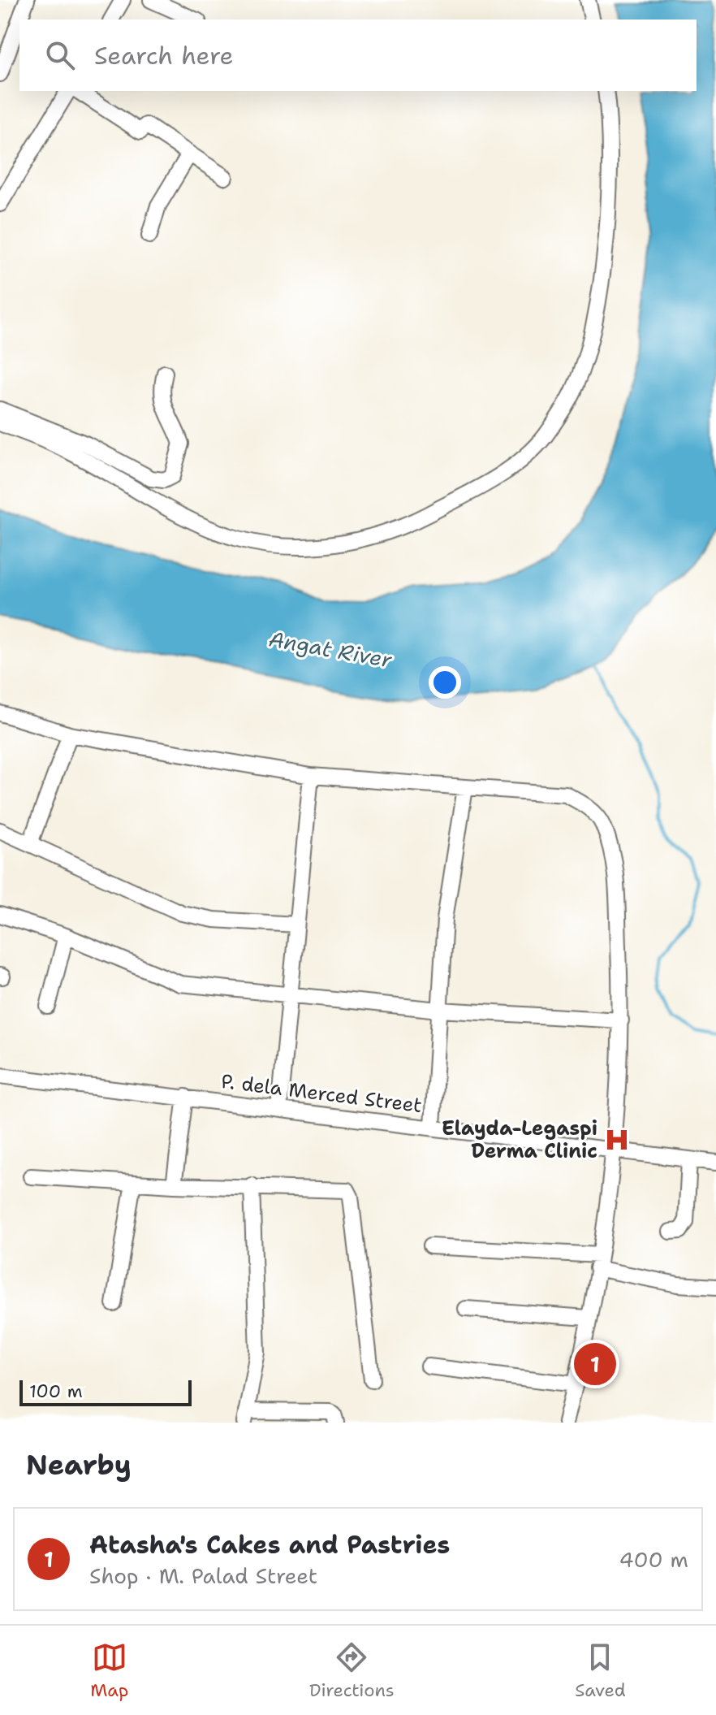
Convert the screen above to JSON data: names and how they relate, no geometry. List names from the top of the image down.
{
  "streets": {
    "street": ["P. dela Merced Street"]
  },
  "water": ["Angat River"],
  "places": {
    "hospital": ["Elayda-Legaspi Derma Clinic"]
  },
  "scale_bar": "100 m",
  "page": {
    "search": "Search here",
    "pins": "1",
    "scale": "100 m",
    "heading": "Nearby",
    "list": [
      {
        "mark": "1",
        "name": "Atasha's Cakes and Pastries",
        "note": "Shop · M. Palad Street",
        "value": "400 m"
      }
    ],
    "nav": ["Map", "Directions", "Saved"]
  }
}
